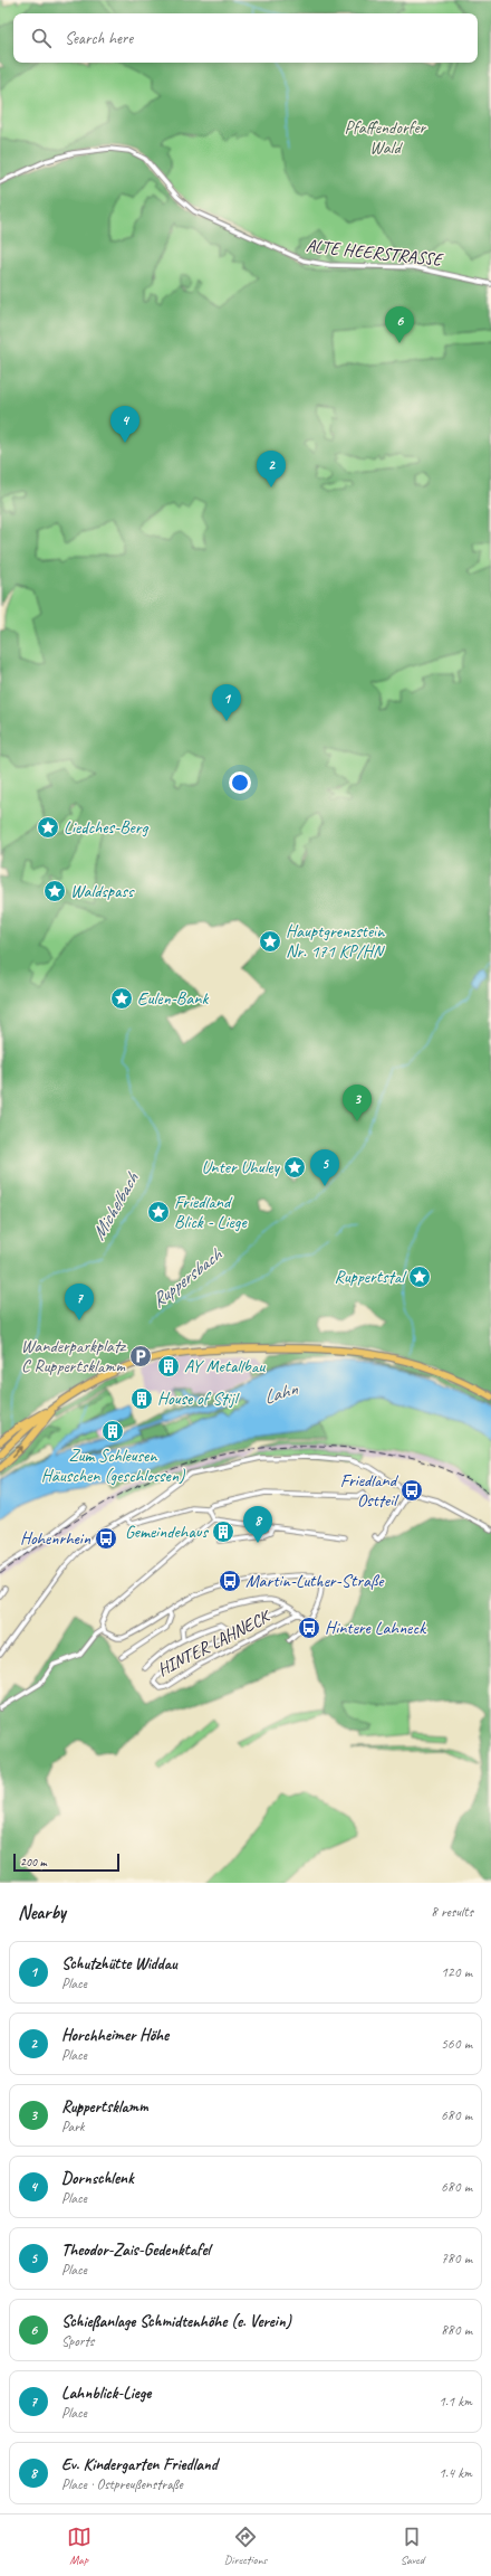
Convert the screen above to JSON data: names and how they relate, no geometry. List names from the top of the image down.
{
  "streets": {
    "street": ["ALTE HEERSTRASSE", "HINTER LAHNECK"]
  },
  "water": ["Michelbach", "Ruppersbach", "Lahn"],
  "parks": ["Pfaffendorfer Wald"],
  "places": {
    "place": [
      "Liedches-Berg",
      "Waldspass",
      "Hauptgrenzstein Nr. 171 KP/HN",
      "Eulen-Bank",
      "Unter Uhuley",
      "Friedland Blick - Liege",
      "Ruppertstal"
    ],
    "parking": ["Wanderparkplatz C Ruppertsklamm"],
    "building": [
      "AY Metallbau",
      "House of Stijl",
      "Zum Schleusen Häuschen (geschlossen)",
      "Gemeindehaus"
    ],
    "bus stop": [
      "Friedland Ostteil",
      "Hohenrhein",
      "Martin-Luther-Straße",
      "Hintere Lahneck"
    ]
  },
  "scale_bar": "200 m",
  "page": {
    "search": "Search here",
    "pins": [
      "6",
      "4",
      "2",
      "1",
      "3",
      "5",
      "7",
      "8"
    ],
    "scale": "200 m",
    "heading": ["Nearby", "8 results"],
    "list": [
      {
        "mark": "1",
        "name": "Schutzhütte Widdau",
        "note": "Place",
        "value": "120 m"
      },
      {
        "mark": "2",
        "name": "Horchheimer Höhe",
        "note": "Place",
        "value": "560 m"
      },
      {
        "mark": "3",
        "name": "Ruppertsklamm",
        "note": "Park",
        "value": "680 m"
      },
      {
        "mark": "4",
        "name": "Dornschlenk",
        "note": "Place",
        "value": "680 m"
      },
      {
        "mark": "5",
        "name": "Theodor-Zais-Gedenktafel",
        "note": "Place",
        "value": "780 m"
      },
      {
        "mark": "6",
        "name": "Schießanlage Schmidtenhöhe (e. Verein)",
        "note": "Sports",
        "value": "880 m"
      },
      {
        "mark": "7",
        "name": "Lahnblick-Liege",
        "note": "Place",
        "value": "1.1 km"
      },
      {
        "mark": "8",
        "name": "Ev. Kindergarten Friedland",
        "note": "Place · Ostpreußenstraße",
        "value": "1.4 km"
      }
    ],
    "nav": ["Map", "Directions", "Saved"]
  }
}
